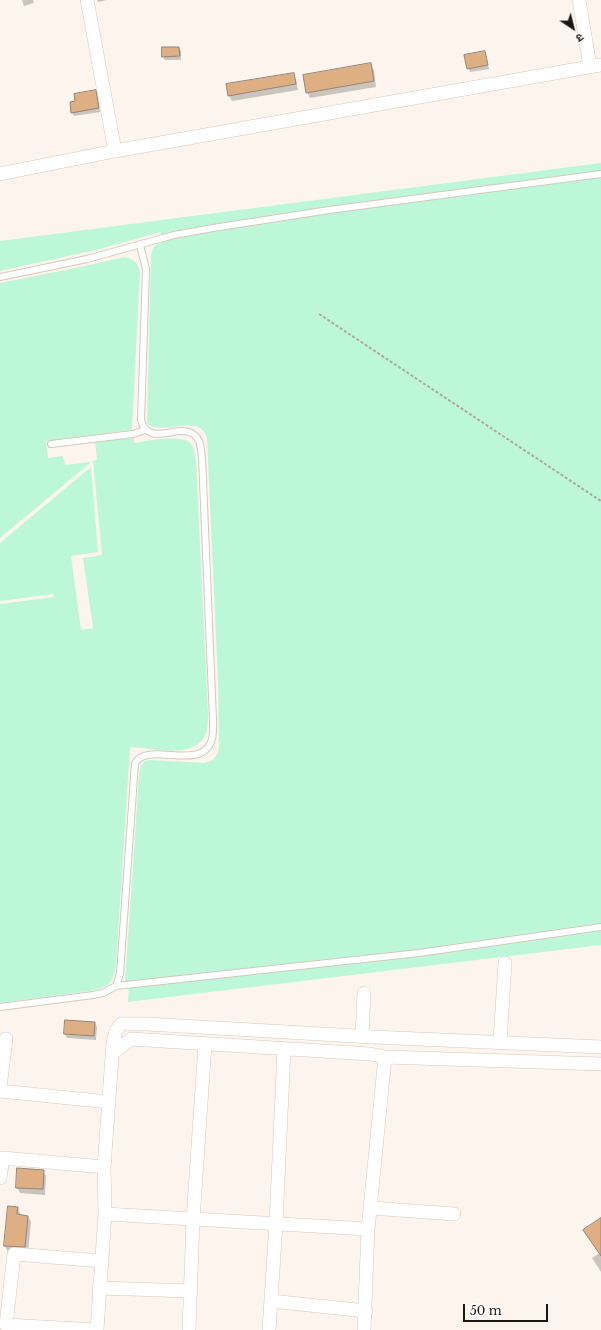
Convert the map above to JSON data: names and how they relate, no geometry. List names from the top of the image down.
{
  "scale_bar": "50 m",
  "north": "bottom right"
}
